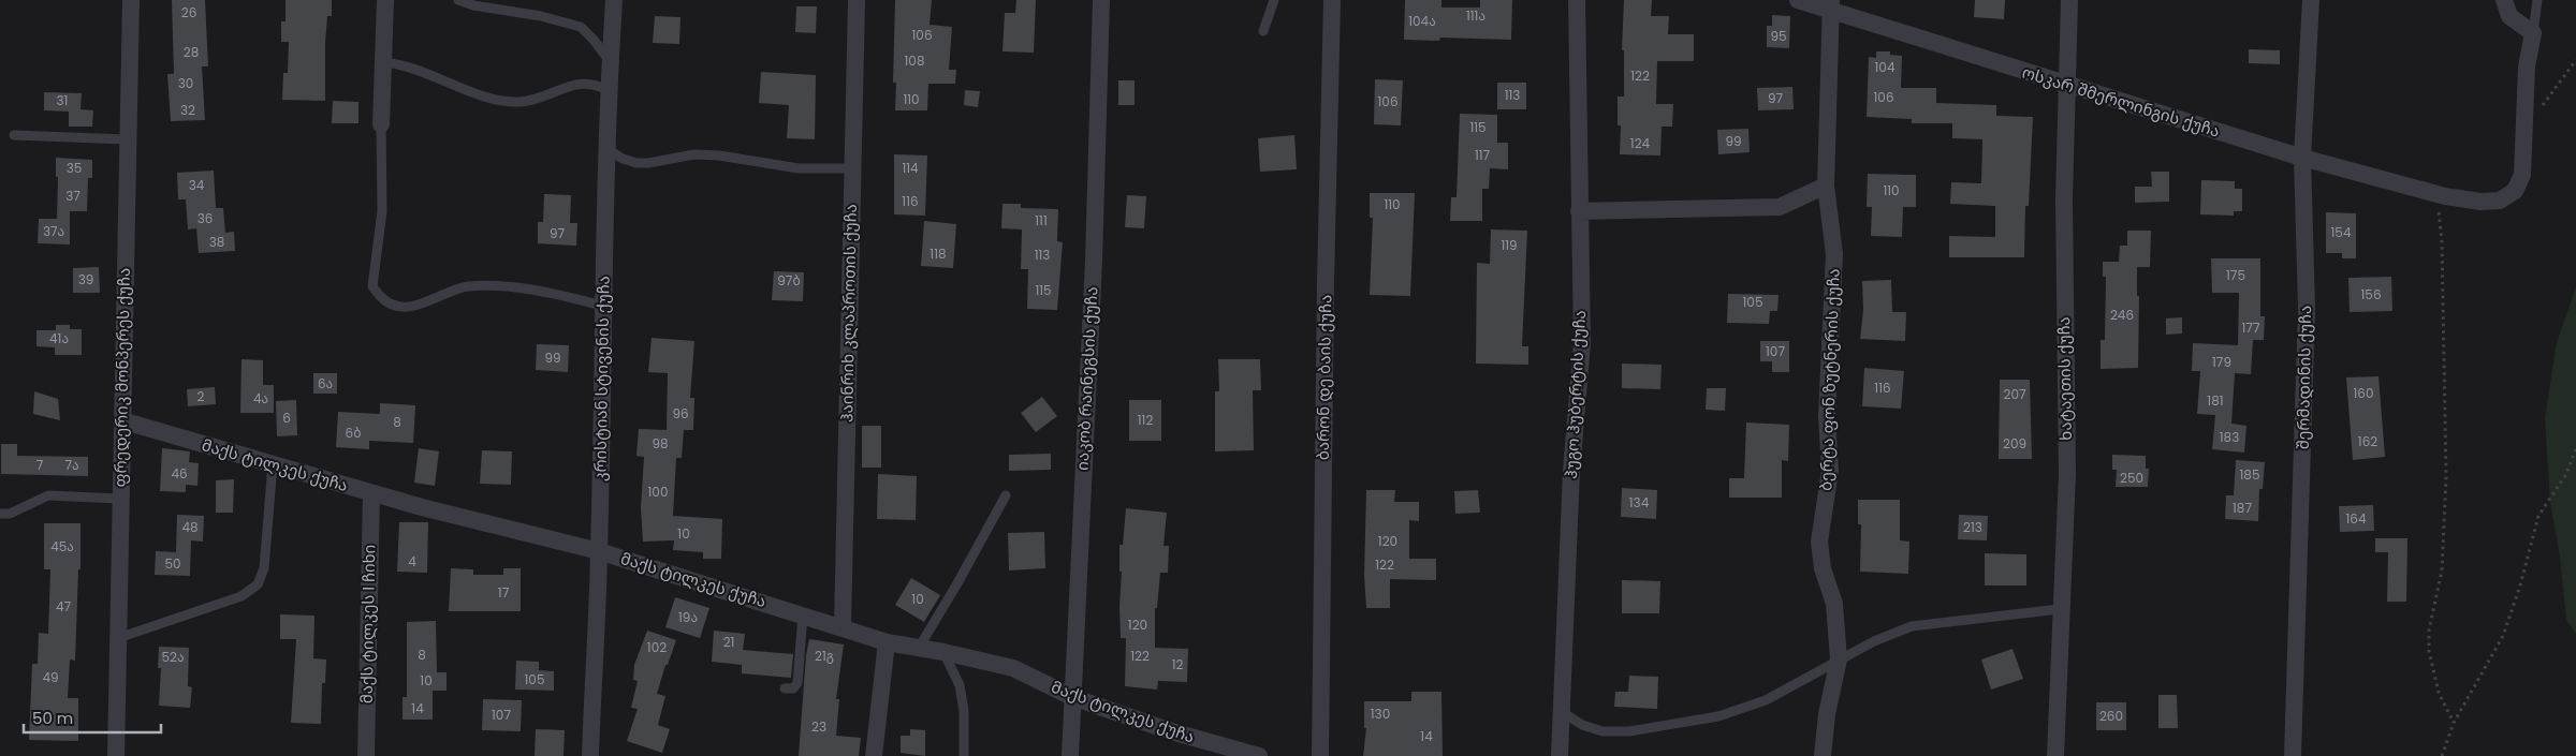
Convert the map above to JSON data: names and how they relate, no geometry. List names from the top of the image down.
{
  "streets": {
    "street": [
      "ოსკარ შმერლინგის ქუჩა",
      "ჰაინრიხ კლაპროთის ქუჩა",
      "ფრედერიკ მონპერეს ქუჩა",
      "ბარონ დე ბაის ქუჩა",
      "შერმადინის ქუჩა",
      "კრისტიან სტივენის ქუჩა",
      "იაკობ რაინეგსის ქუჩა",
      "ხატაეთის ქუჩა",
      "ბერტა ფონ ზუტნერის ქუჩა",
      "ჰუგო ჰუბერტის ქუჩა",
      "მაქს ტილკეს ქუჩა",
      "მაქს ტილკეს I ჩიხი"
    ]
  },
  "crossings": [
    ["ოსკარ შმერლინგის ქუჩა", "შერმადინის ქუჩა"],
    ["ოსკარ შმერლინგის ქუჩა", "ხატაეთის ქუჩა"],
    ["ოსკარ შმერლინგის ქუჩა", "ბერტა ფონ ზუტნერის ქუჩა"],
    ["ჰაინრიხ კლაპროთის ქუჩა", "მაქს ტილკეს ქუჩა"],
    ["ფრედერიკ მონპერეს ქუჩა", "მაქს ტილკეს ქუჩა"],
    ["კრისტიან სტივენის ქუჩა", "მაქს ტილკეს ქუჩა"],
    ["იაკობ რაინეგსის ქუჩა", "მაქს ტილკეს ქუჩა"],
    ["მაქს ტილკეს ქუჩა", "მაქს ტილკეს I ჩიხი"]
  ],
  "house_numbers": [
    "26",
    "111ა",
    "104ა",
    "106",
    "95",
    "28",
    "108",
    "104",
    "122",
    "30",
    "113",
    "106",
    "97",
    "110",
    "31",
    "106",
    "32",
    "115",
    "99",
    "124",
    "117",
    "35",
    "114",
    "34",
    "110",
    "37",
    "116",
    "110",
    "36",
    "111",
    "37ა",
    "154",
    "97",
    "38",
    "119",
    "118",
    "113",
    "175",
    "39",
    "97ბ",
    "115",
    "156",
    "105",
    "246",
    "177",
    "41ა",
    "107",
    "99",
    "179",
    "6ა",
    "116",
    "160",
    "207",
    "2",
    "4ა",
    "181",
    "96",
    "6",
    "112",
    "8",
    "6ბ",
    "183",
    "162",
    "98",
    "209",
    "7",
    "7ა",
    "46",
    "185",
    "250",
    "100",
    "134",
    "187",
    "164",
    "48",
    "213",
    "10",
    "120",
    "45ა",
    "4",
    "50",
    "122",
    "17",
    "10",
    "47",
    "19ა",
    "120",
    "21",
    "102",
    "8",
    "21გ",
    "122",
    "52ა",
    "12",
    "49",
    "105",
    "10",
    "14",
    "130",
    "107",
    "260",
    "23",
    "14"
  ],
  "scale_bar": "50 m"
}
